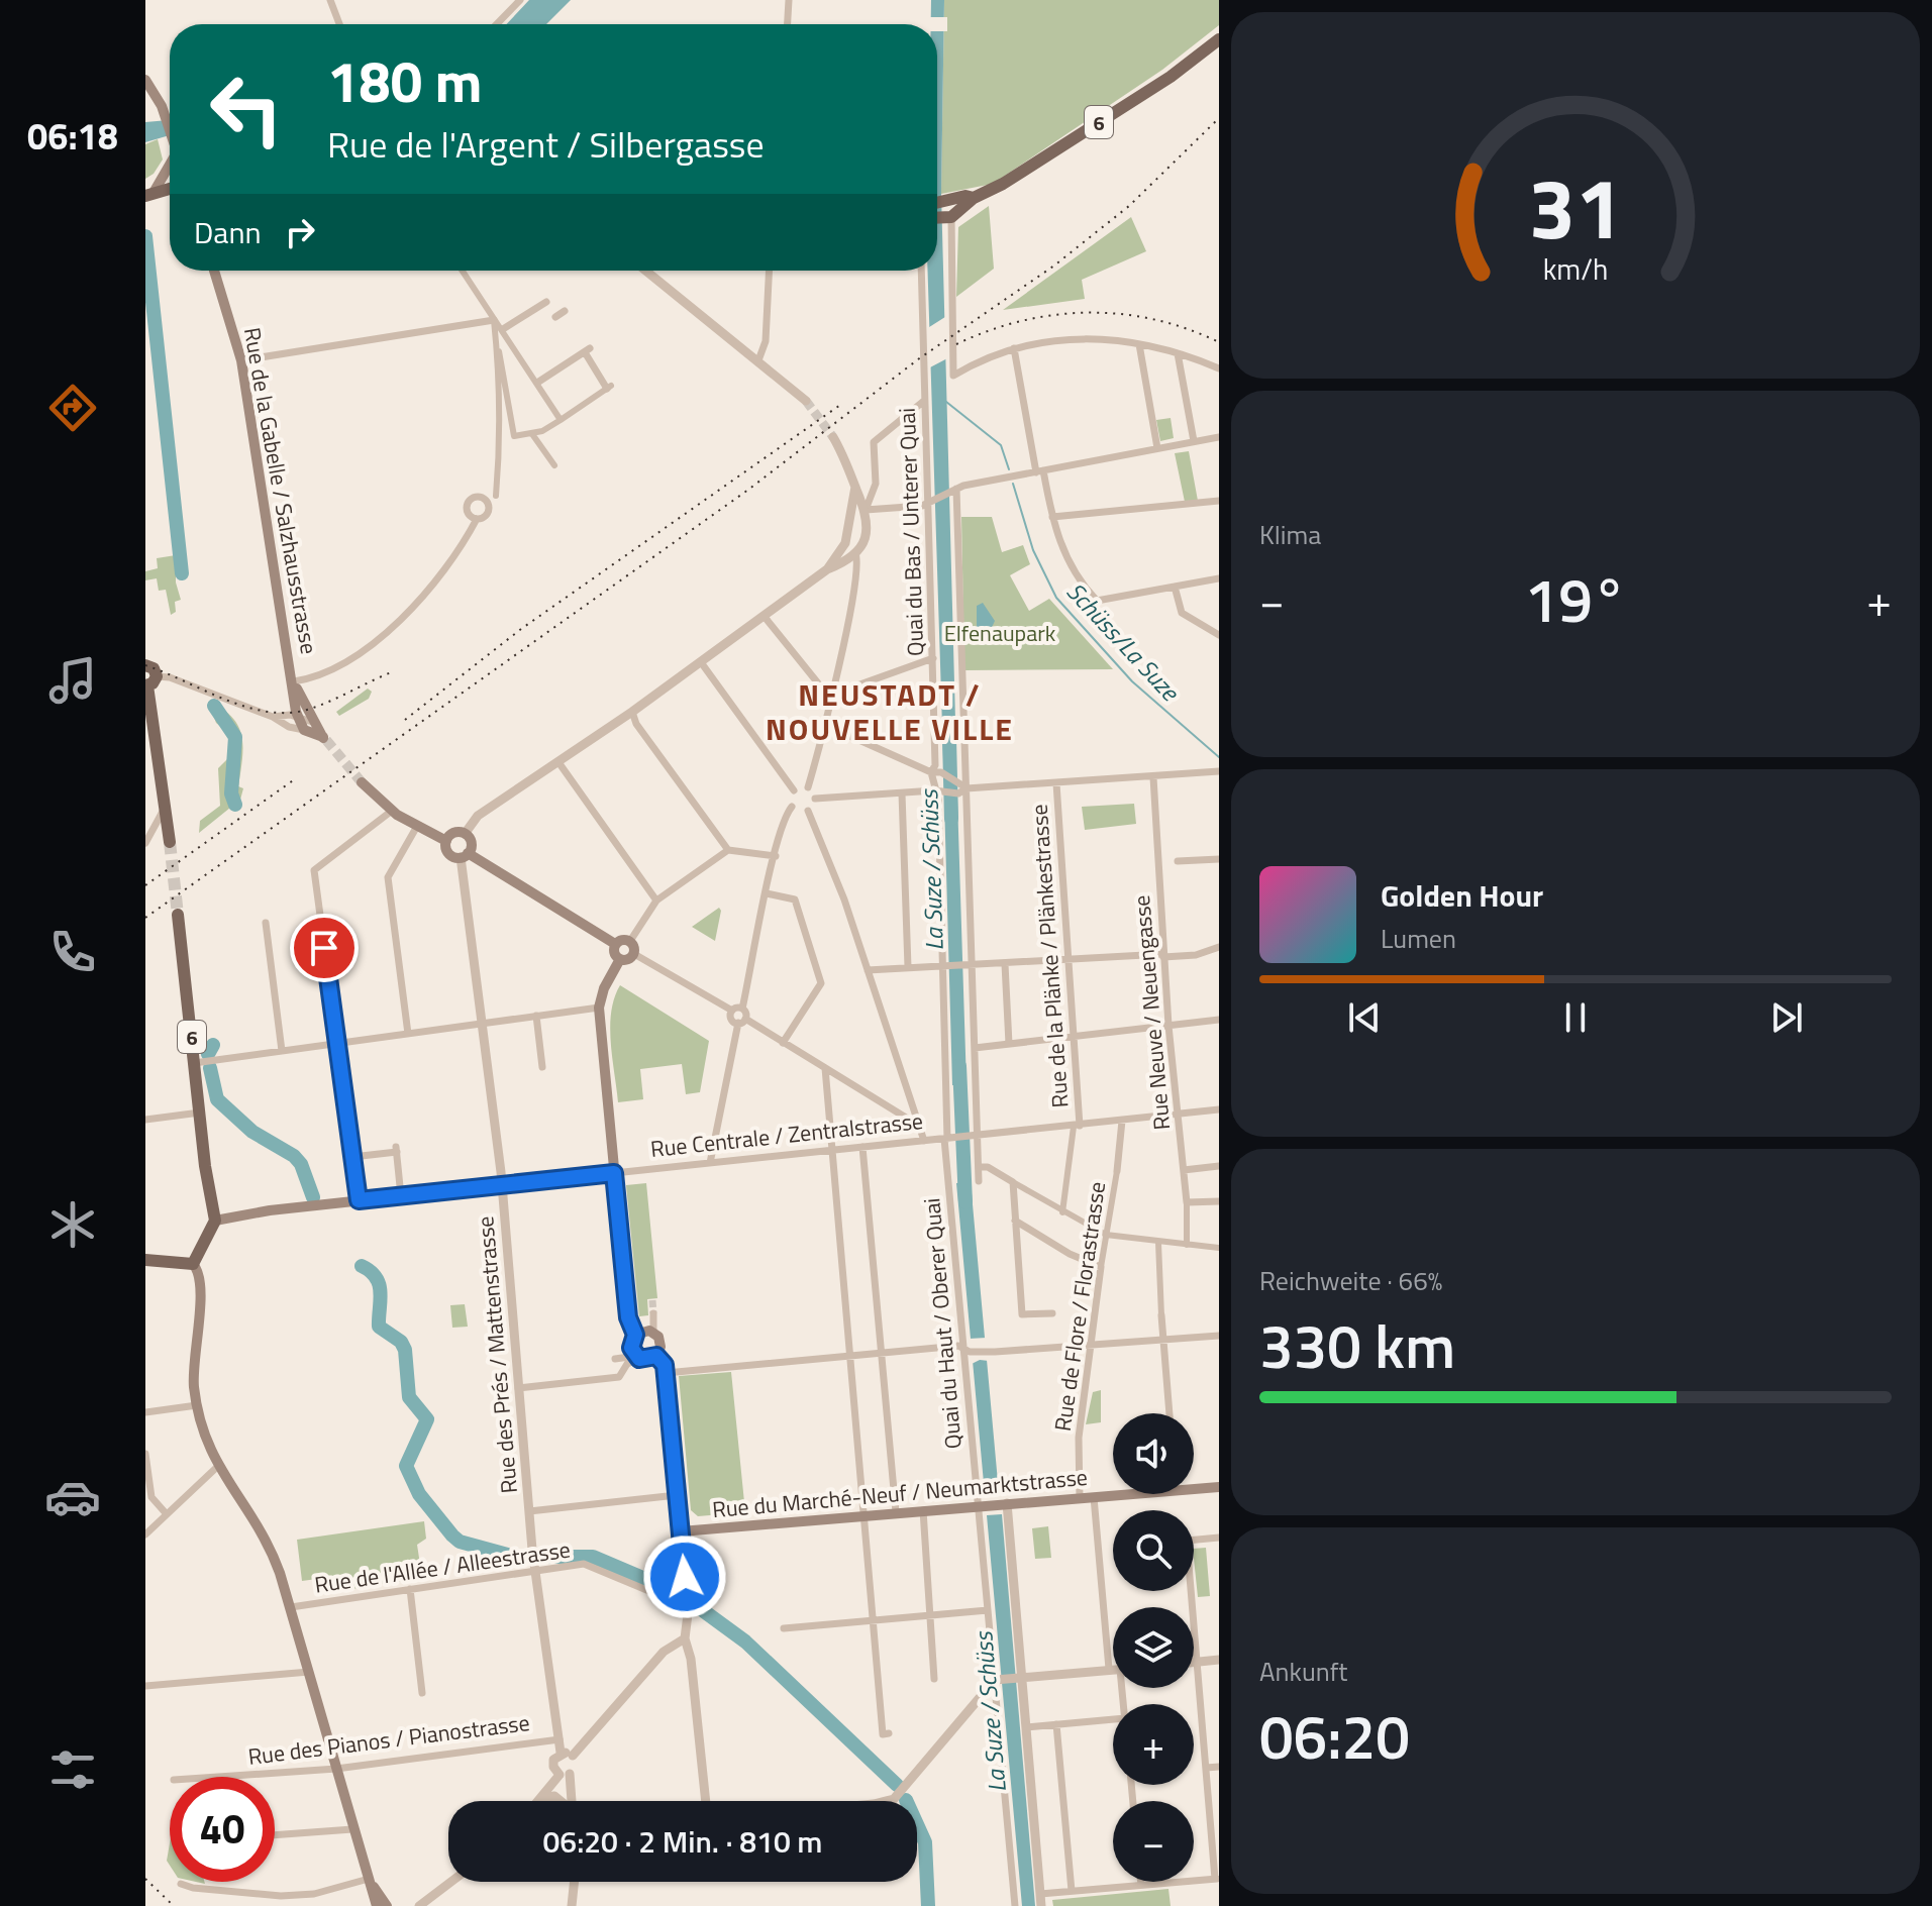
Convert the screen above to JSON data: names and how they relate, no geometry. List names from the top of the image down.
{
  "streets": {
    "main road": [
      "6",
      "Rue de la Gabelle / Salzhausstrasse",
      "Rue Centrale / Zentralstrasse",
      "Rue du Marché-Neuf / Neumarktstrasse"
    ],
    "street": [
      "Quai du Bas / Unterer Quai",
      "Rue de la Plänke / Plänkestrasse",
      "Rue Neuve / Neuengasse",
      "Rue de Flore / Florastrasse",
      "Quai du Haut / Oberer Quai",
      "Rue des Prés / Mattenstrasse",
      "Rue de l'Allée / Alleestrasse",
      "Rue des Pianos / Pianostrasse"
    ]
  },
  "crossings": [
    ["6", "Rue Centrale / Zentralstrasse"],
    ["Quai du Bas / Unterer Quai", "Rue Centrale / Zentralstrasse"],
    ["Quai du Bas / Unterer Quai", "Quai du Haut / Oberer Quai"],
    ["Rue de la Plänke / Plänkestrasse", "Rue Centrale / Zentralstrasse"],
    ["Rue Neuve / Neuengasse", "Rue Centrale / Zentralstrasse"],
    ["Rue Centrale / Zentralstrasse", "Rue de Flore / Florastrasse"],
    ["Rue Centrale / Zentralstrasse", "Quai du Haut / Oberer Quai"],
    ["Rue Centrale / Zentralstrasse", "Rue des Prés / Mattenstrasse"],
    ["Rue de Flore / Florastrasse", "Rue du Marché-Neuf / Neumarktstrasse"],
    ["Quai du Haut / Oberer Quai", "Rue du Marché-Neuf / Neumarktstrasse"],
    ["Rue des Prés / Mattenstrasse", "Rue de l'Allée / Alleestrasse"],
    ["Rue des Prés / Mattenstrasse", "Rue des Pianos / Pianostrasse"]
  ],
  "districts": ["NEUSTADT / NOUVELLE VILLE"],
  "water": ["Schüss/La Suze", "La Suze / Schüss"],
  "parks": ["Elfenaupark"],
  "page": {
    "tabs": "06:18",
    "turn": ["180 m", "Rue de l'Argent / Silbergasse"],
    "then": "Dann",
    "tile": [
      "Klima",
      ["Reichweite · 66%", "330 km"],
      ["Ankunft", "06:20"]
    ],
    "heat": ["−", "19°", "+"],
    "song": ["Golden Hour", "Lumen"],
    "map_buttons": ["+", "−"],
    "limit": "40",
    "trip": "06:20 · 2 Min. · 810 m",
    "gauge": ["31", "km/h"]
  }
}
